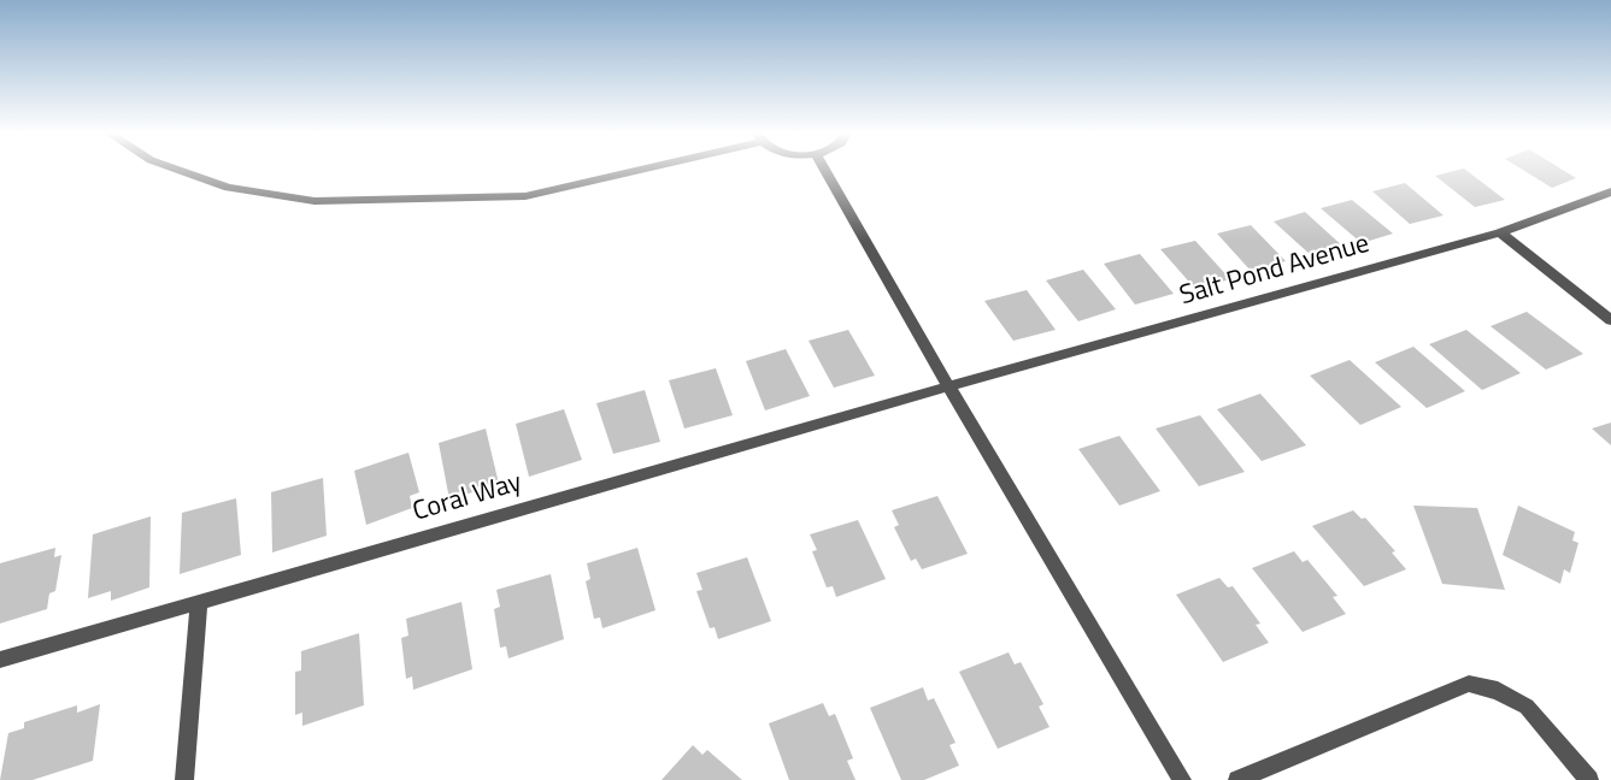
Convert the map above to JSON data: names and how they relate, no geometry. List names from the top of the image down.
{
  "streets": {
    "street": ["Salt Pond Avenue", "Coral Way"]
  },
  "crossings": [
    ["Salt Pond Avenue", "Coral Way"]
  ]
}
